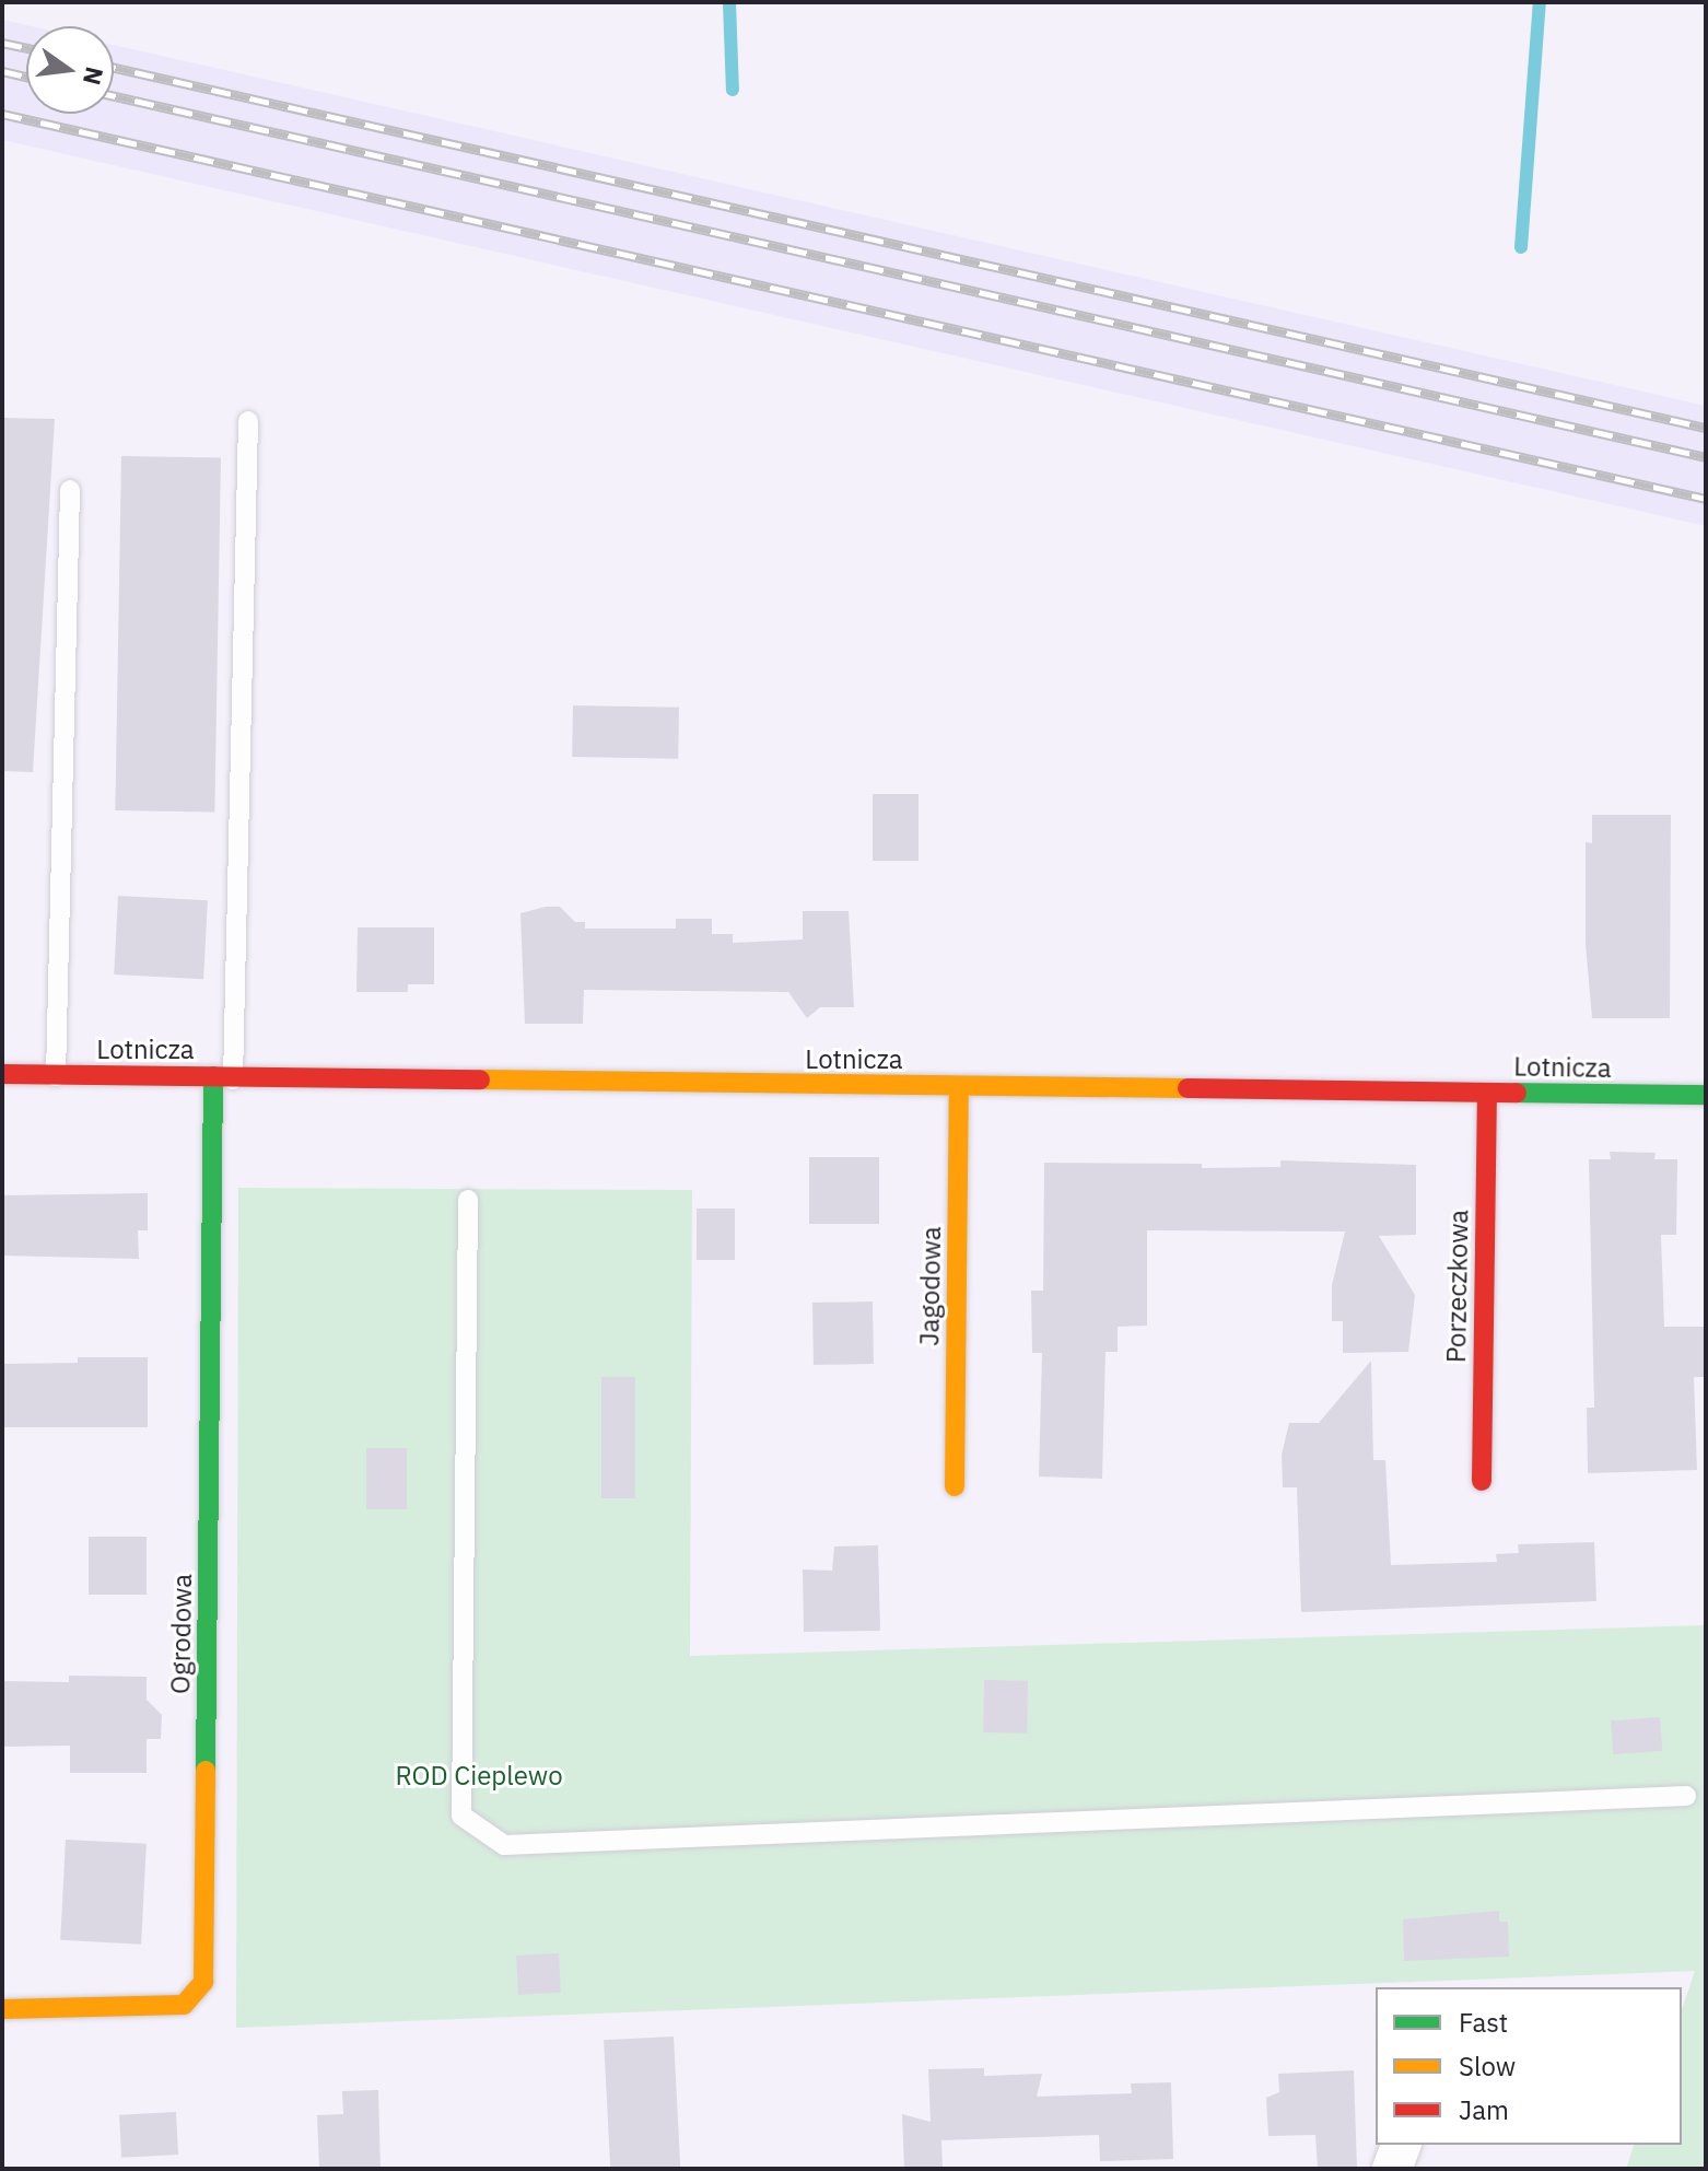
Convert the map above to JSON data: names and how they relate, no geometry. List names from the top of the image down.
{
  "streets": {
    "street": [
      "Lotnicza",
      "Jagodowa",
      "Porzeczkowa",
      "Ogrodowa"
    ]
  },
  "crossings": [
    ["Lotnicza", "Jagodowa"],
    ["Lotnicza", "Porzeczkowa"],
    ["Lotnicza", "Ogrodowa"]
  ],
  "parks": ["ROD Cieplewo"],
  "legend": ["Fast", "Slow", "Jam"],
  "north": "right"
}
